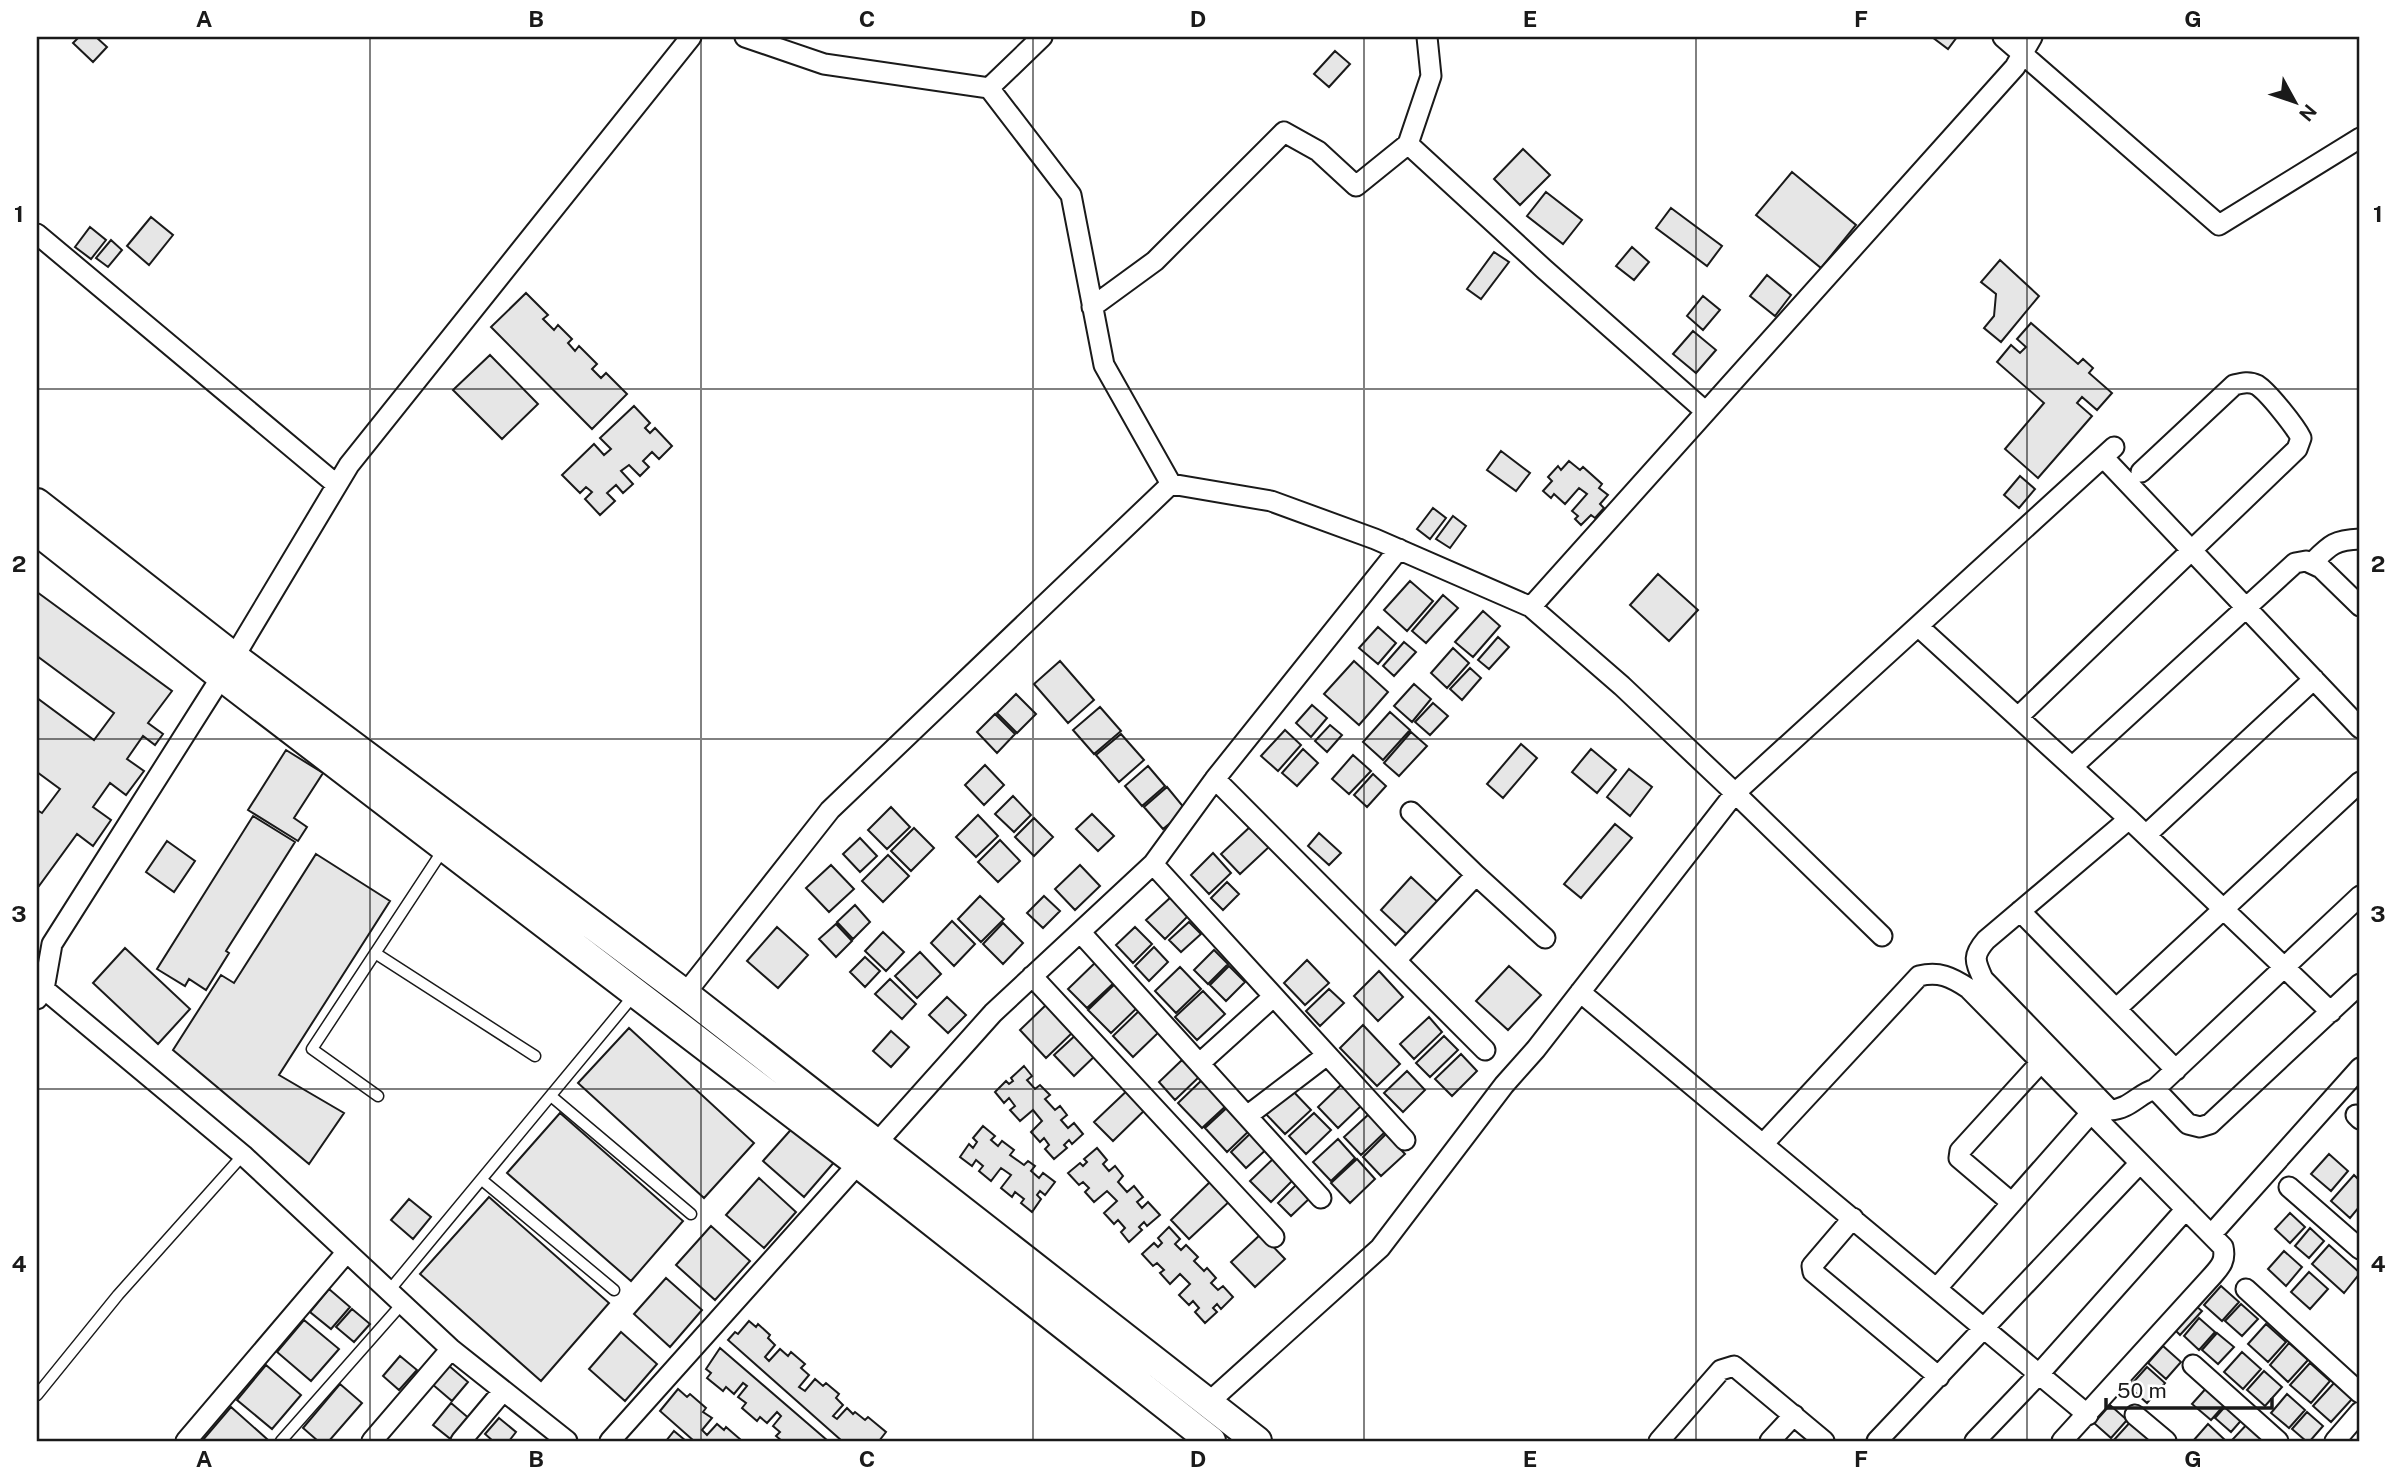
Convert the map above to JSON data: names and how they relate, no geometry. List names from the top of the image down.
{
  "scale_bar": "50 m",
  "north": "bottom right",
  "grid": {
    "columns": [
      "A",
      "B",
      "C",
      "D",
      "E",
      "F",
      "G"
    ],
    "rows": [
      "1",
      "2",
      "3",
      "4"
    ]
  }
}
